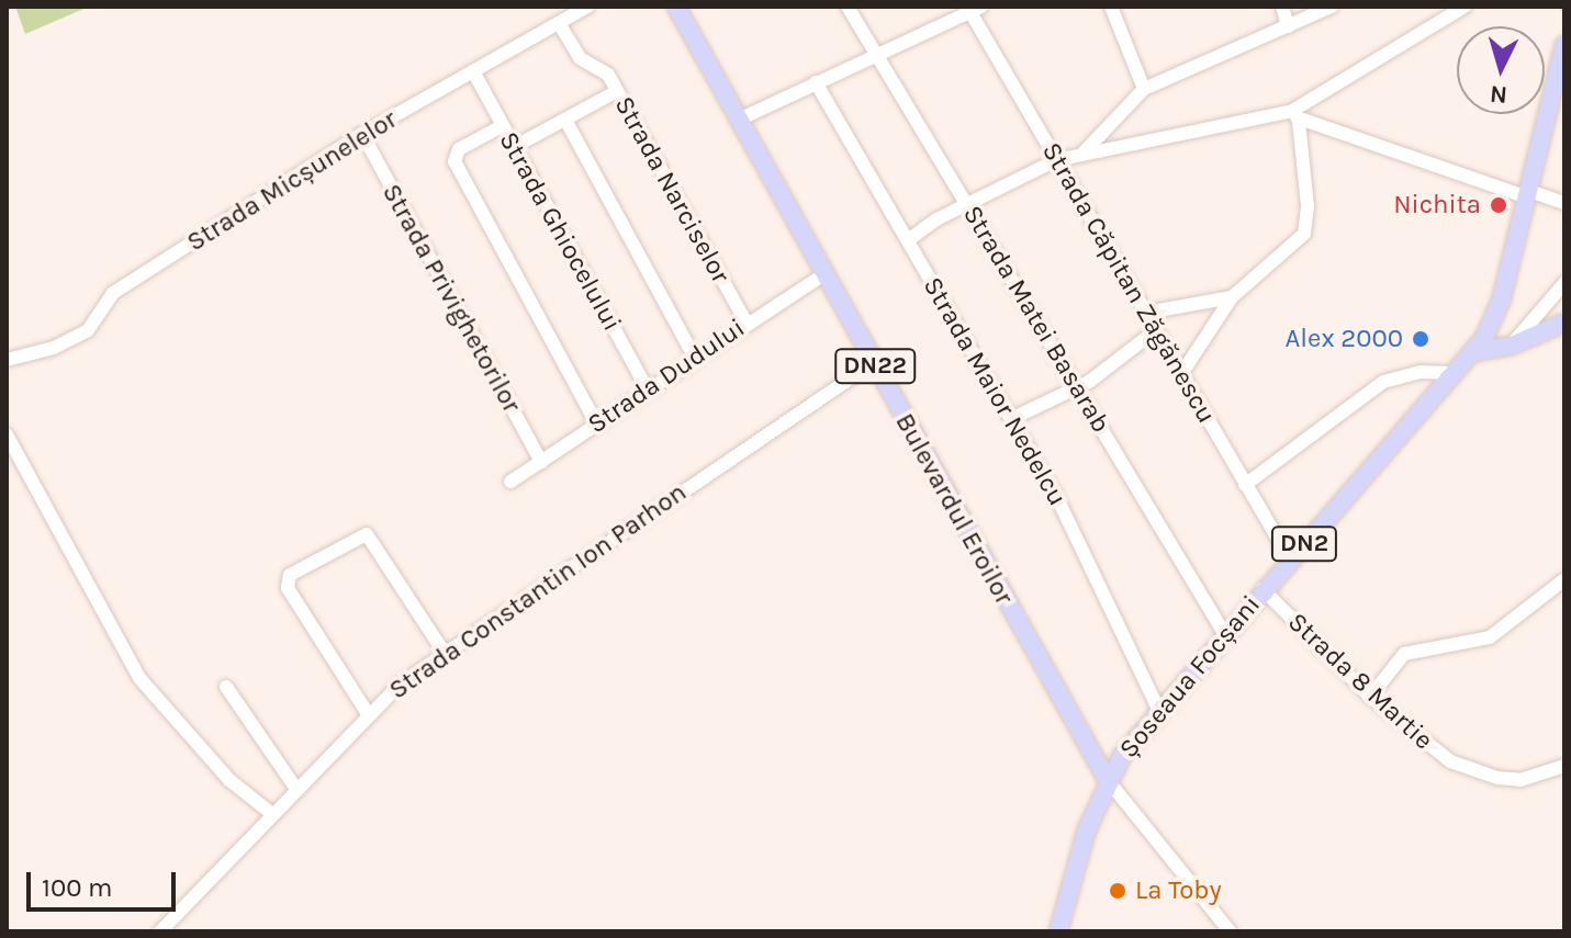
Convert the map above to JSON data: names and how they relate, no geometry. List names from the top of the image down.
{
  "streets": {
    "main road": [
      "DN22",
      "Bulevardul Eroilor",
      "DN2",
      "Șoseaua Focșani"
    ],
    "street": [
      "Strada Micșunelelor",
      "Strada Narciselor",
      "Strada Ghiocelului",
      "Strada Căpitan Zăgănescu",
      "Strada Privighetorilor",
      "Strada Matei Basarab",
      "Strada Dudului",
      "Strada Maior Nedelcu",
      "Strada Constantin Ion Parhon",
      "Strada 8 Martie"
    ]
  },
  "crossings": [
    ["Strada Micșunelelor", "Strada Narciselor"],
    ["Strada Micșunelelor", "Strada Ghiocelului"],
    ["Strada Micșunelelor", "Strada Privighetorilor"],
    ["Strada Narciselor", "Strada Dudului"],
    ["Strada Ghiocelului", "Strada Dudului"],
    ["Strada Căpitan Zăgănescu", "Șoseaua Focșani"],
    ["Strada Privighetorilor", "Strada Dudului"],
    ["Strada Matei Basarab", "Șoseaua Focșani"],
    ["Strada Dudului", "Bulevardul Eroilor"],
    ["Strada Maior Nedelcu", "Șoseaua Focșani"],
    ["Bulevardul Eroilor", "Strada Constantin Ion Parhon"],
    ["Bulevardul Eroilor", "Șoseaua Focșani"],
    ["DN2", "Șoseaua Focșani"],
    ["Șoseaua Focșani", "Strada 8 Martie"]
  ],
  "places": ["Nichita", "Alex 2000", "La Toby"],
  "scale_bar": "100 m",
  "north": "bottom"
}
